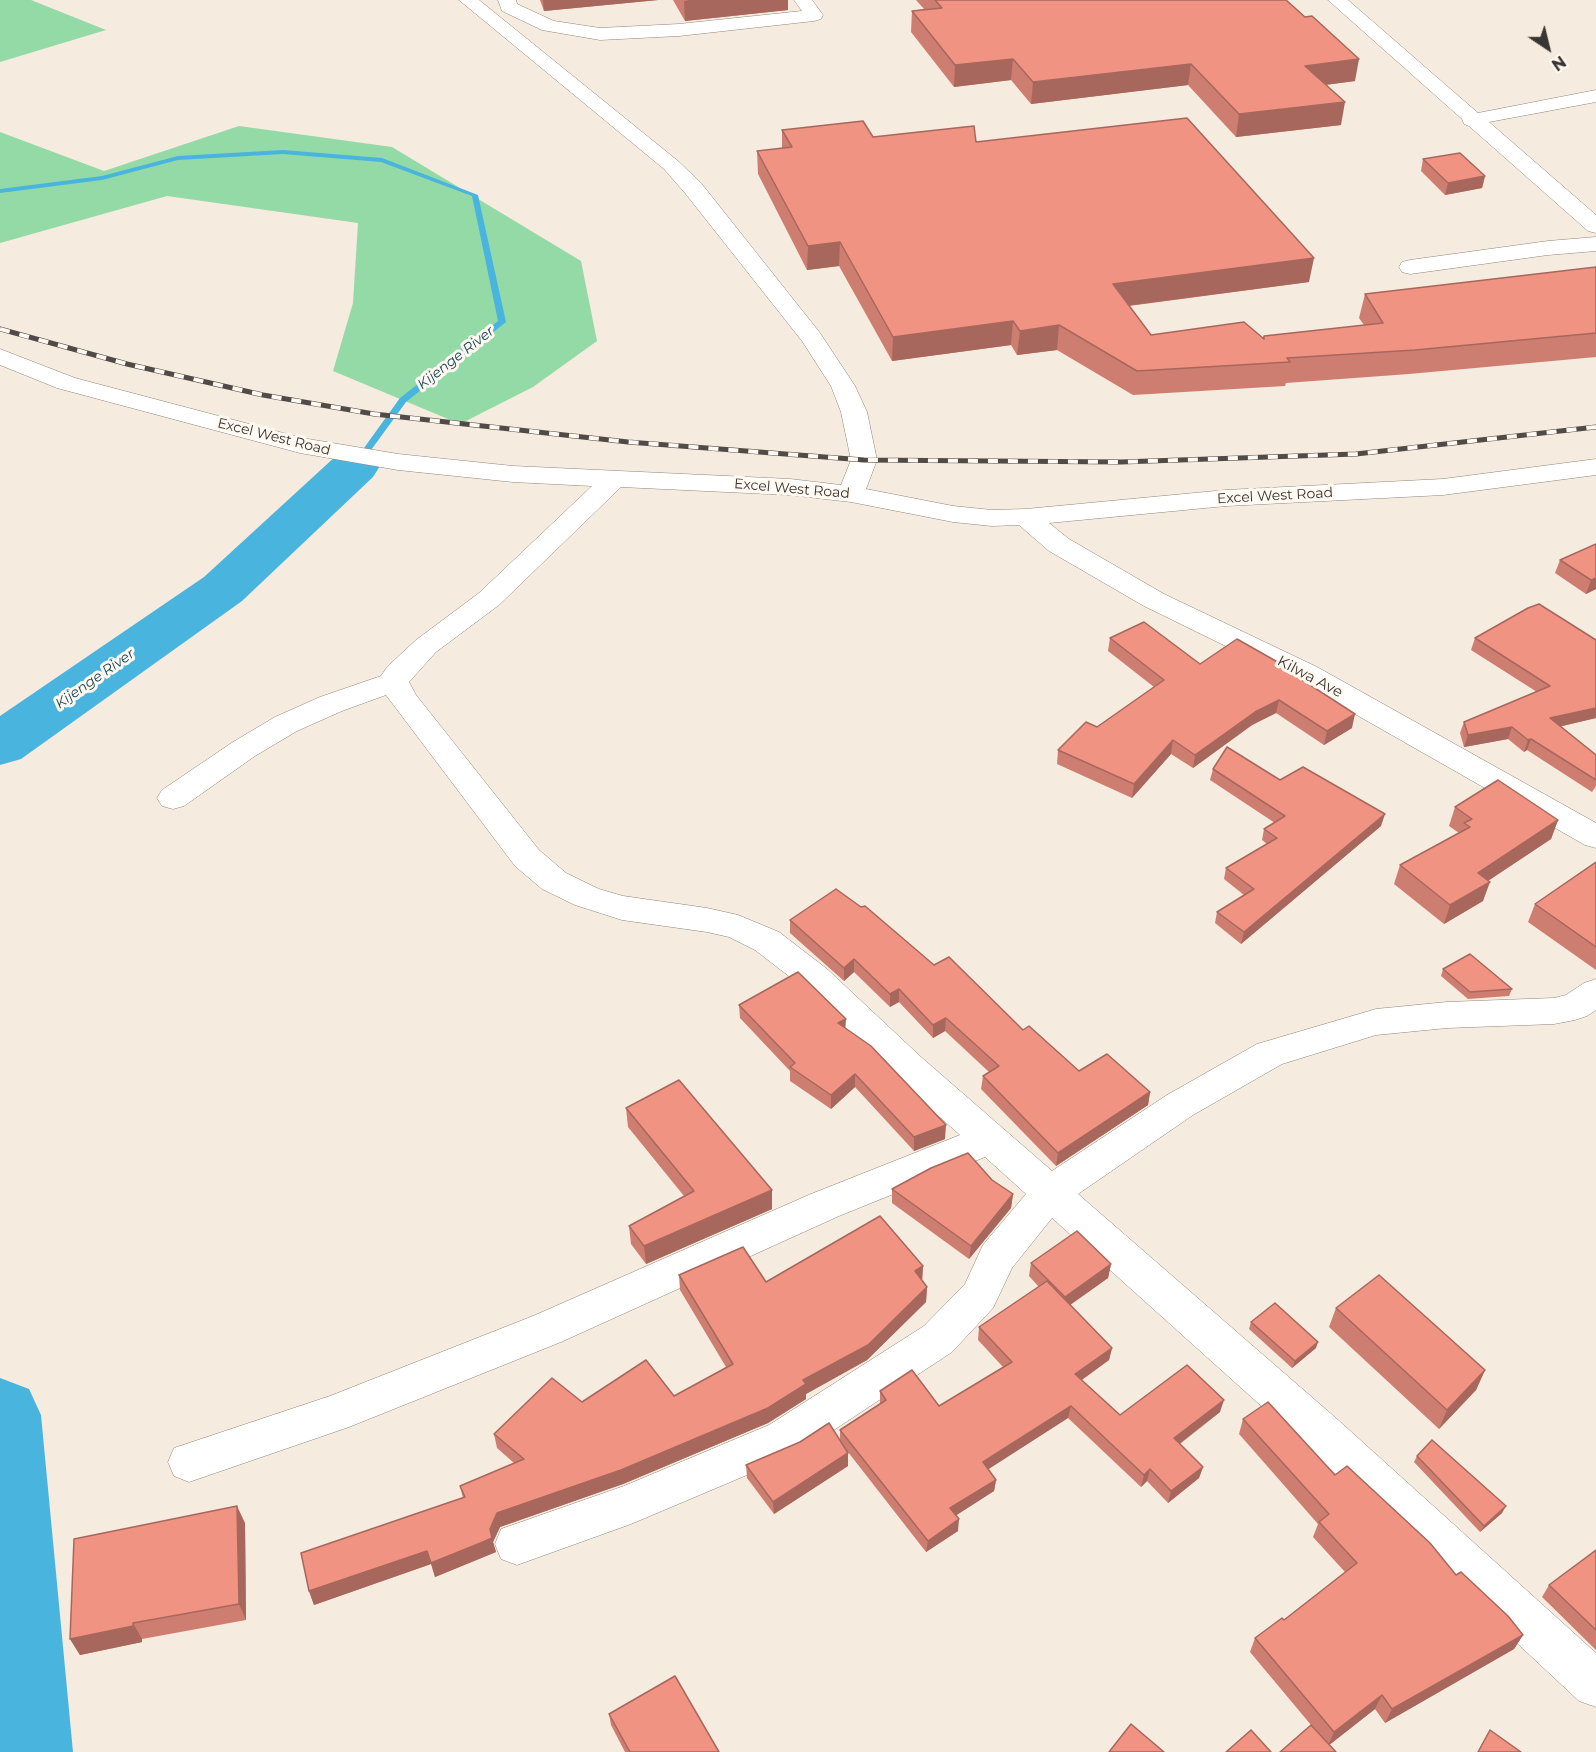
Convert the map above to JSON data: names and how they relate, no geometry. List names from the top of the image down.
{
  "streets": {
    "street": ["Excel West Road", "Kilwa Ave"]
  },
  "crossings": [
    ["Excel West Road", "Kilwa Ave"]
  ],
  "water": ["Kijenge River"],
  "north": "bottom right"
}
